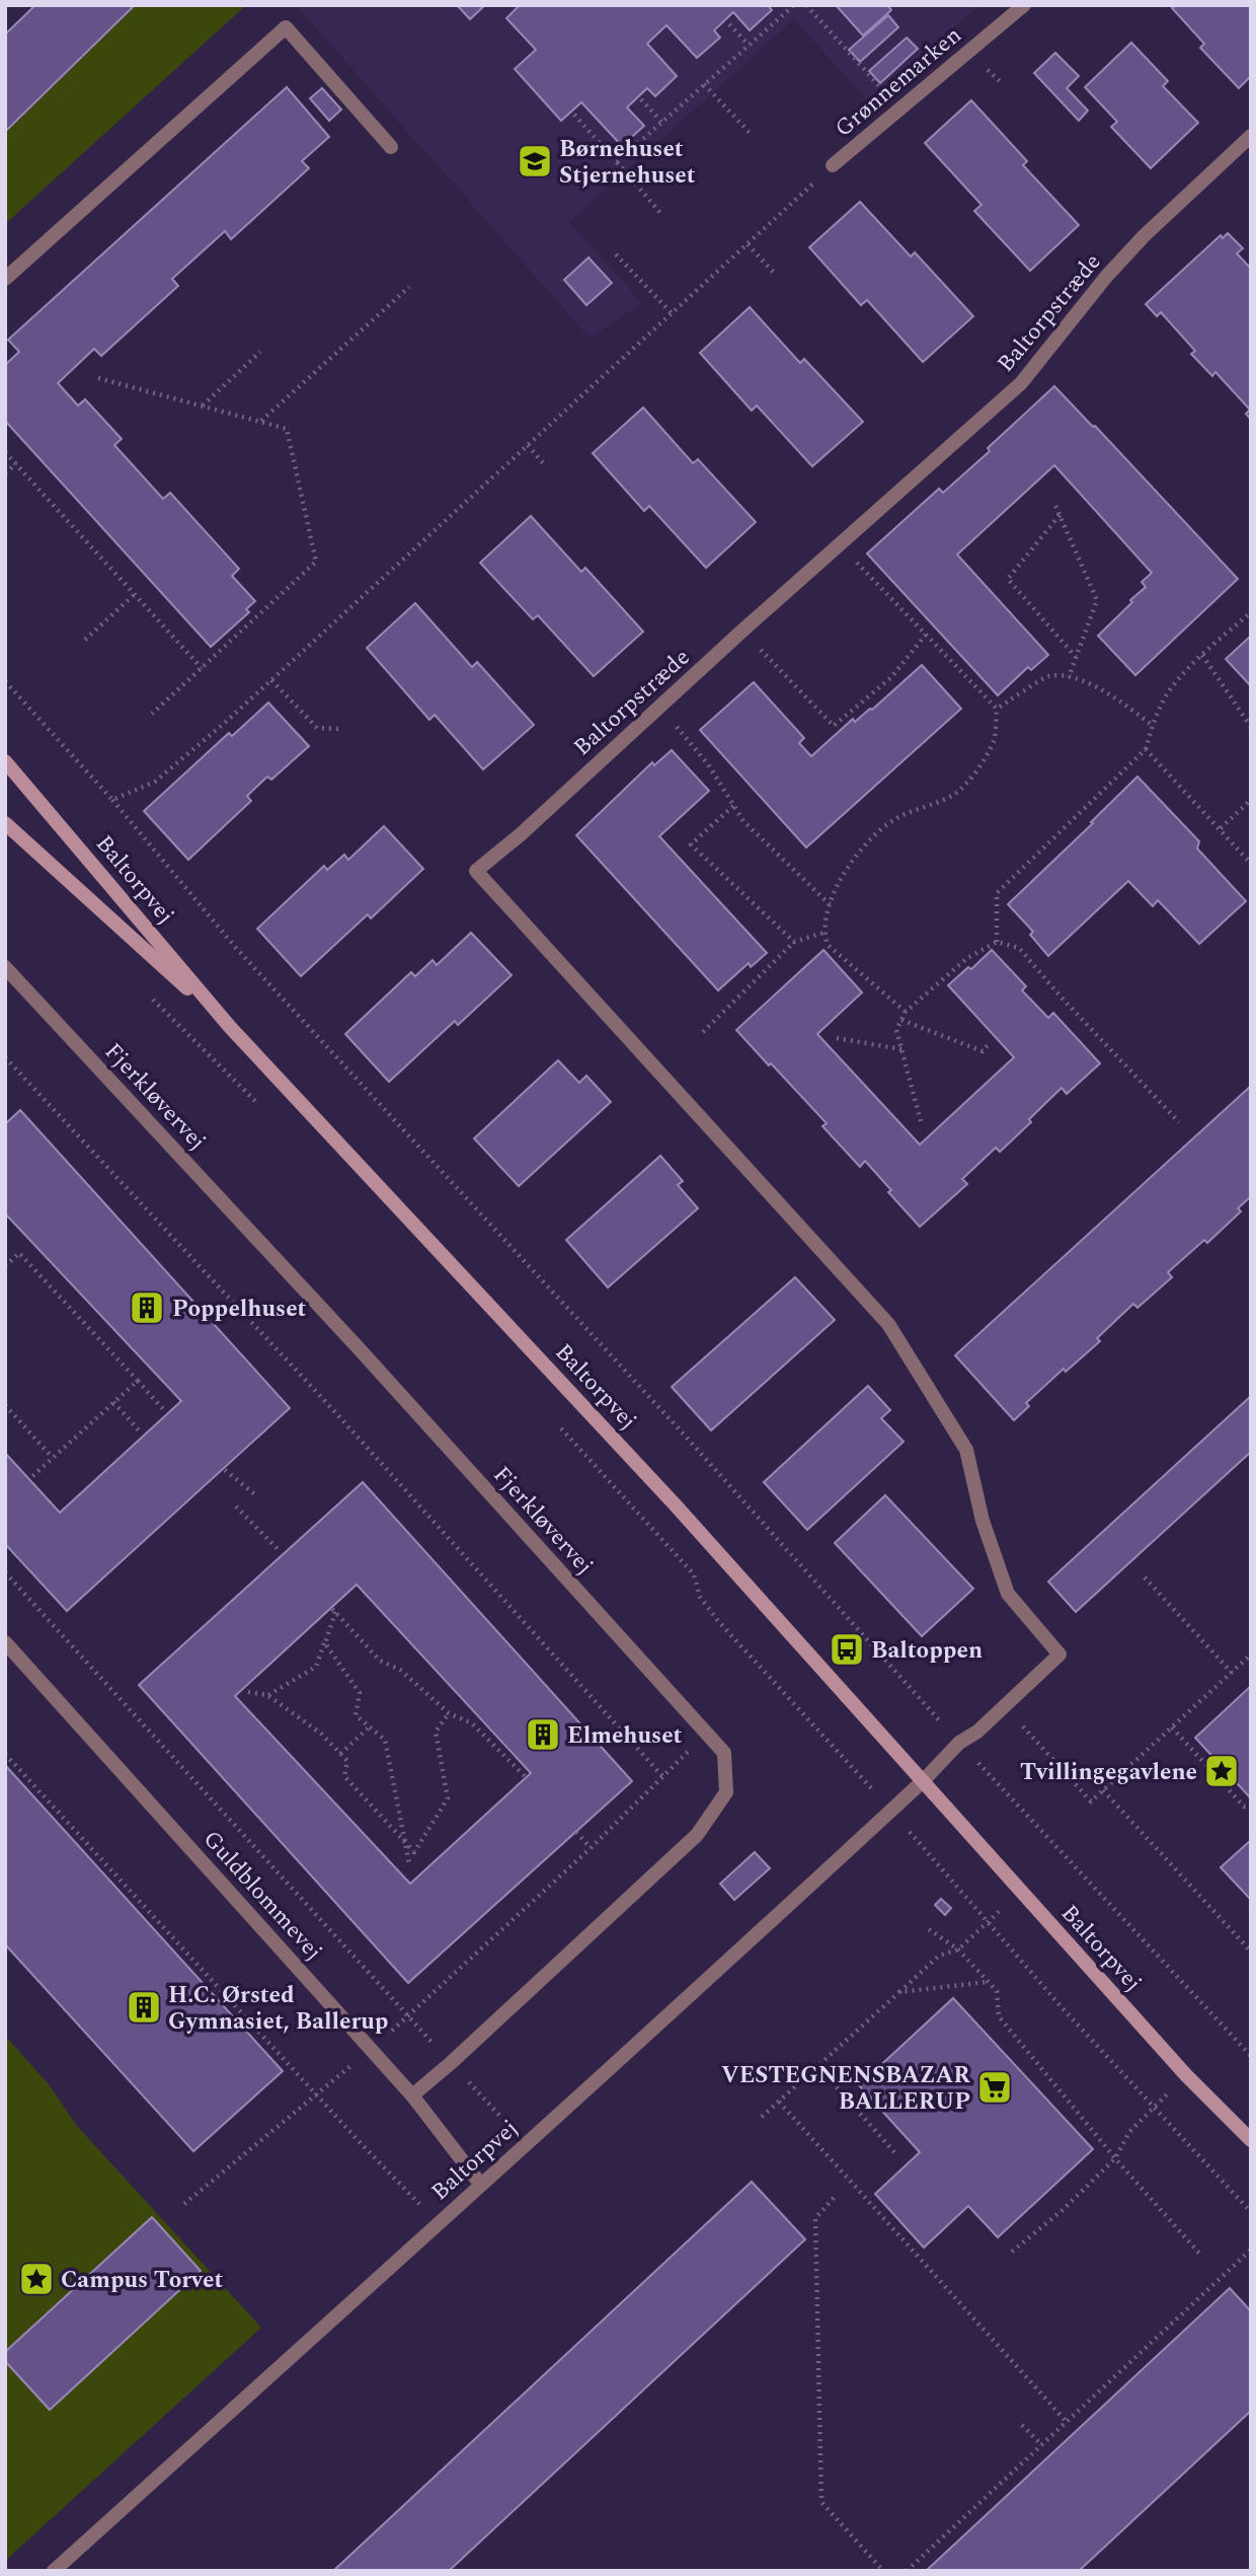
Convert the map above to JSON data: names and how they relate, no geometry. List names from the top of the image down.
{
  "streets": {
    "street": [
      "Grønnemarken",
      "Baltorpstræde",
      "Baltorpvej",
      "Fjerkløvervej",
      "Guldblommevej"
    ]
  },
  "crossings": [
    ["Baltorpvej", "Guldblommevej"],
    ["Fjerkløvervej", "Guldblommevej"]
  ],
  "places": {
    "school or university": ["Børnehuset Stjernehuset"],
    "building": ["Poppelhuset", "Elmehuset", "H.C. Ørsted Gymnasiet, Ballerup"],
    "bus stop": ["Baltoppen"],
    "place": ["Tvillingegavlene", "Campus Torvet"],
    "supermarket": ["VESTEGNENSBAZAR BALLERUP"]
  }
}
